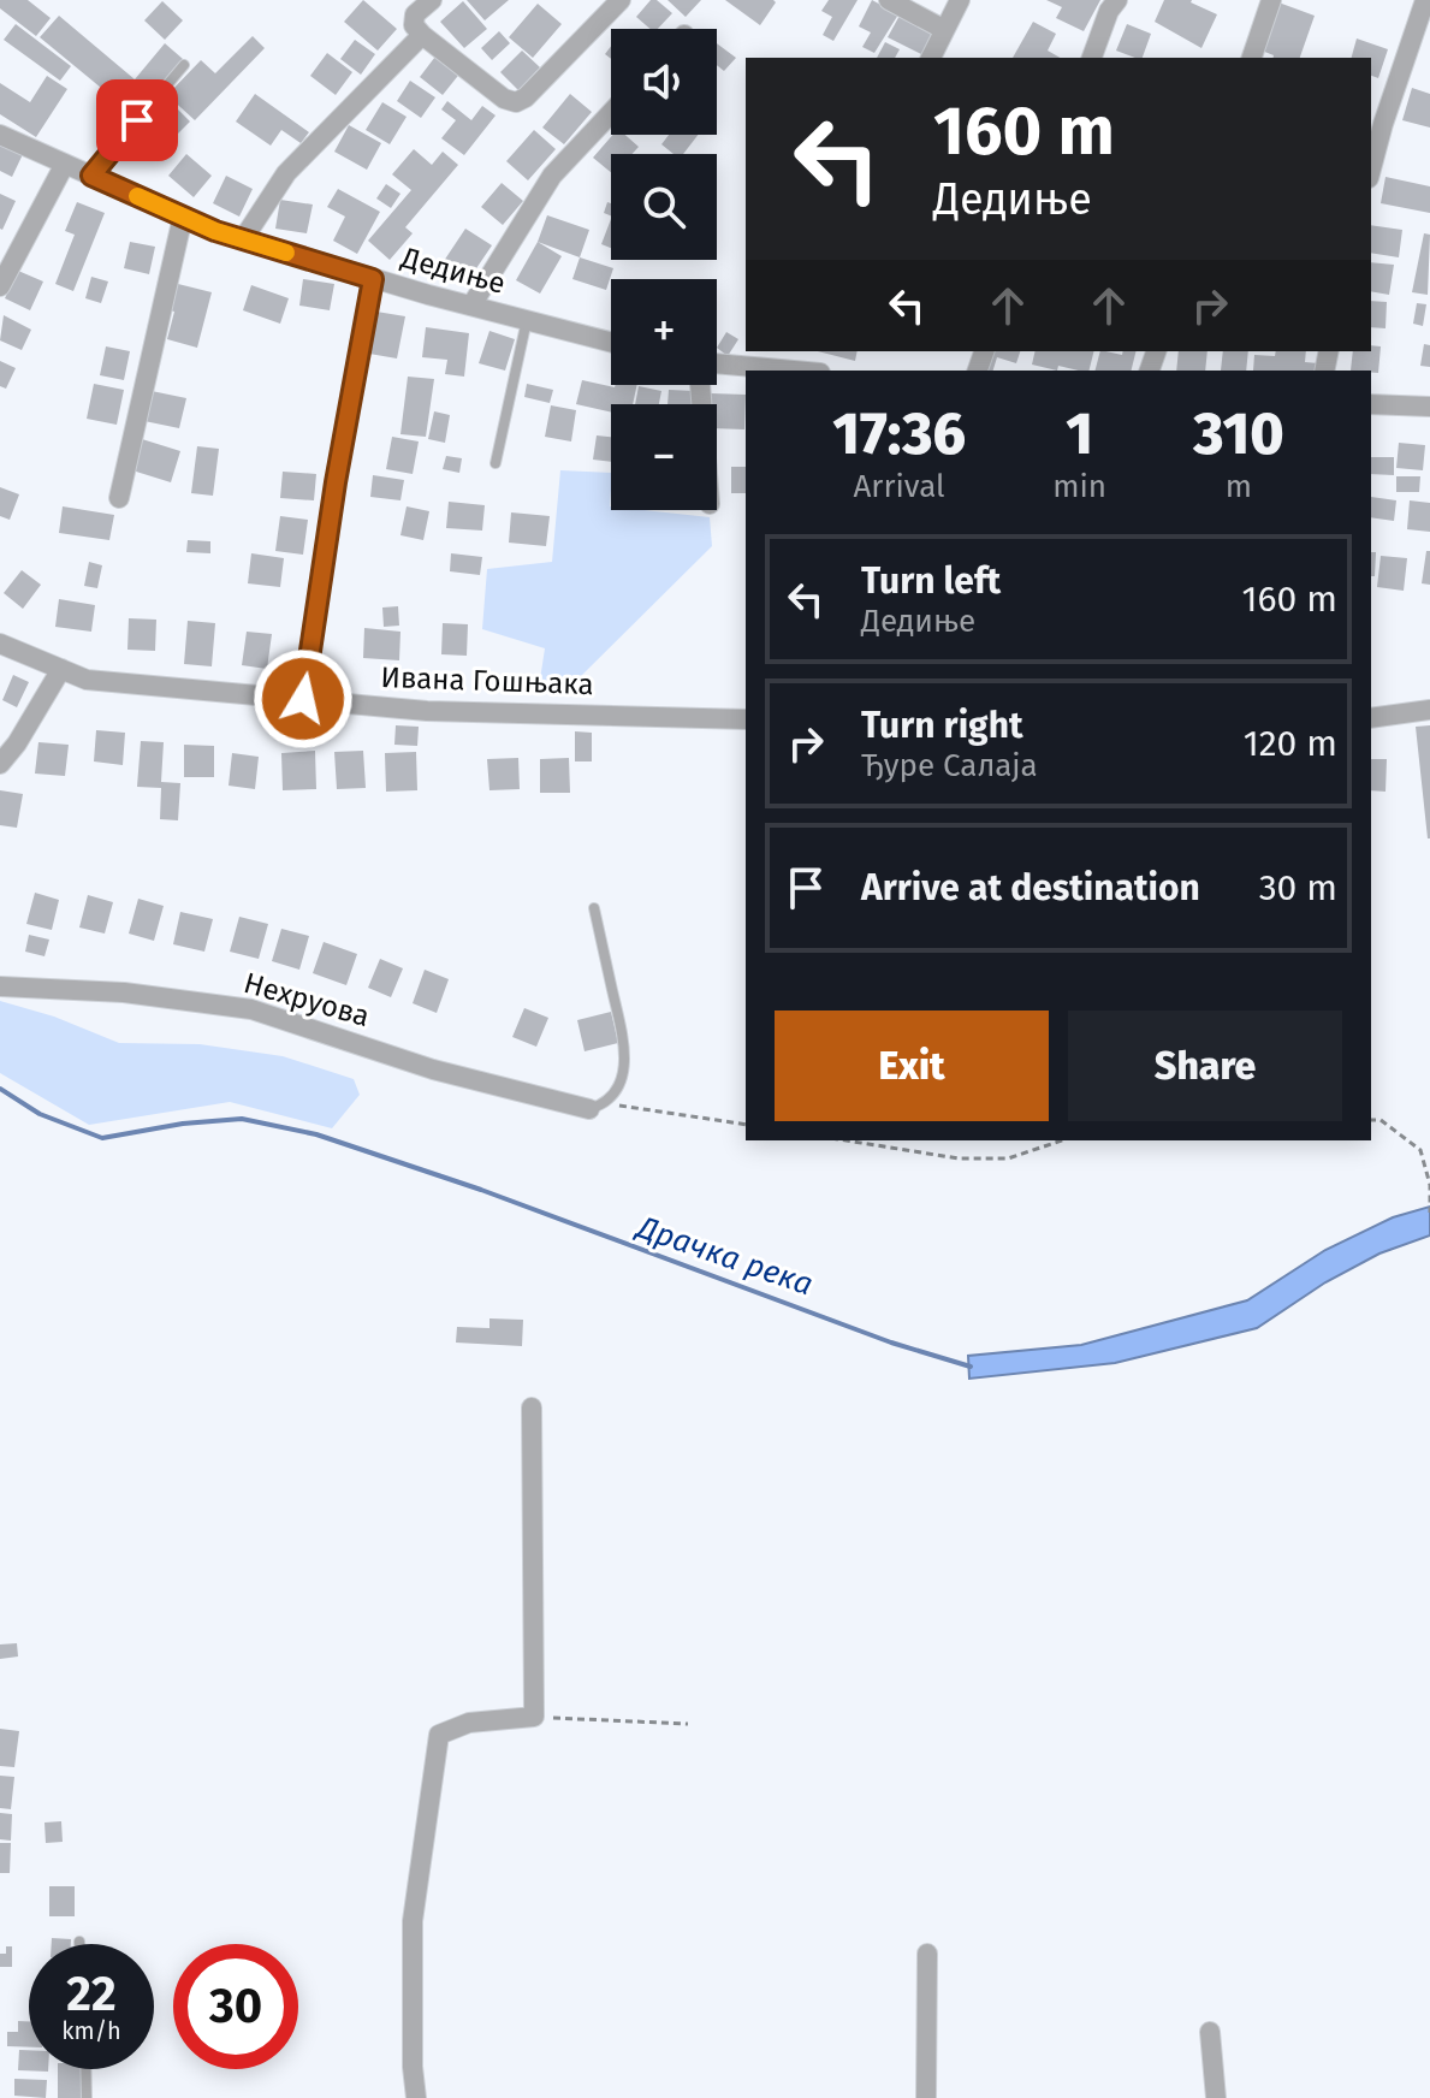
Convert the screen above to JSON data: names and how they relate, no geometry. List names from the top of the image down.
{
  "streets": {
    "street": ["Дедиње", "Ивана Гошњака", "Нехруова"]
  },
  "water": ["Драчка река"],
  "page": {
    "map_buttons": ["+", "−"],
    "turn": ["160 m", "Дедиње"],
    "eta": [
      "17:36",
      "Arrival",
      "1",
      "min",
      "310",
      "m"
    ],
    "list": [
      {
        "name": "Turn left",
        "note": "Дедиње",
        "value": "160 m"
      },
      {
        "name": "Turn right",
        "note": "Ђуре Салаја",
        "value": "120 m"
      },
      {
        "name": "Arrive at destination",
        "value": "30 m"
      }
    ],
    "buttons": ["Exit", "Share"],
    "speed": "22 km/h",
    "limit": "30"
  }
}
